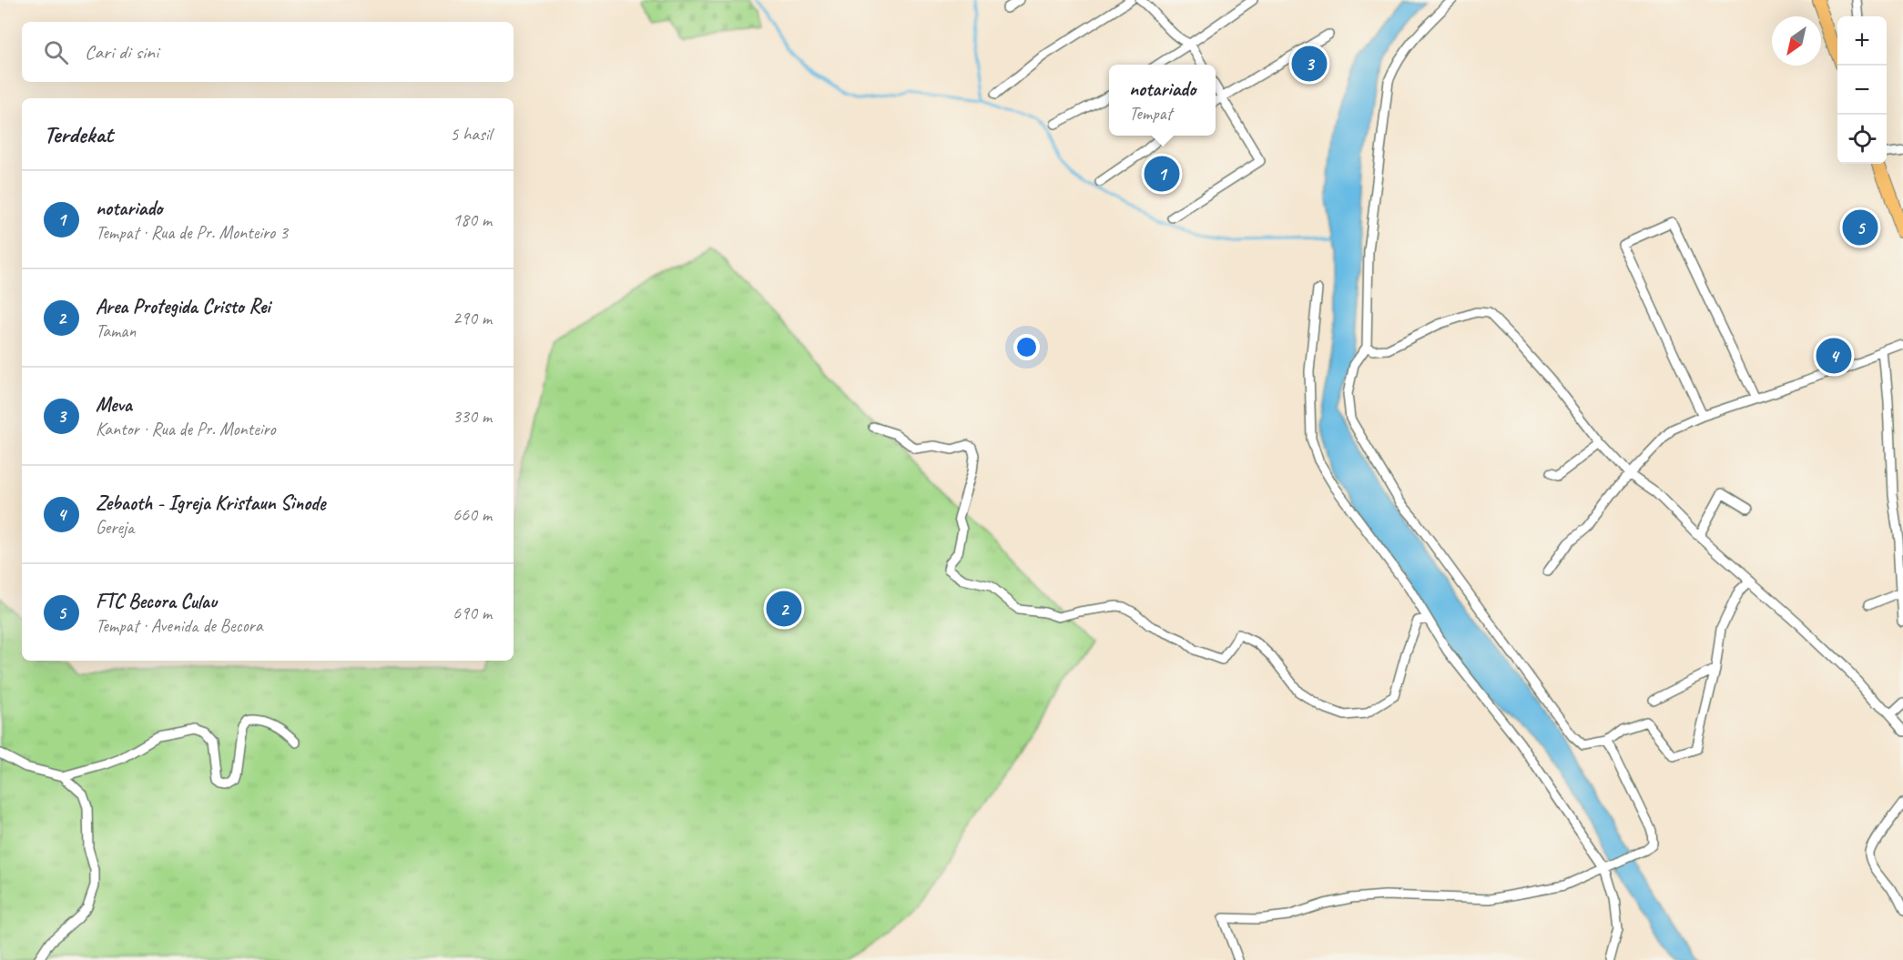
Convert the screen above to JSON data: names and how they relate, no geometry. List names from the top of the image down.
{
  "north": "bottom left",
  "page": {
    "map_buttons": ["+", "−"],
    "search": "Cari di sini",
    "pins": [
      "3",
      "1",
      "5",
      "4",
      "2"
    ],
    "popup": ["notariado", "Tempat"],
    "heading": ["Terdekat", "5 hasil"],
    "list": [
      {
        "mark": "1",
        "name": "notariado",
        "note": "Tempat · Rua de Pr. Monteiro 3",
        "value": "180 m"
      },
      {
        "mark": "2",
        "name": "Area Protegida Cristo Rei",
        "note": "Taman",
        "value": "290 m"
      },
      {
        "mark": "3",
        "name": "Meva",
        "note": "Kantor · Rua de Pr. Monteiro",
        "value": "330 m"
      },
      {
        "mark": "4",
        "name": "Zebaoth - Igreja Kristaun Sinode",
        "note": "Gereja",
        "value": "660 m"
      },
      {
        "mark": "5",
        "name": "FTC Becora Culau",
        "note": "Tempat · Avenida de Becora",
        "value": "690 m"
      }
    ]
  }
}
